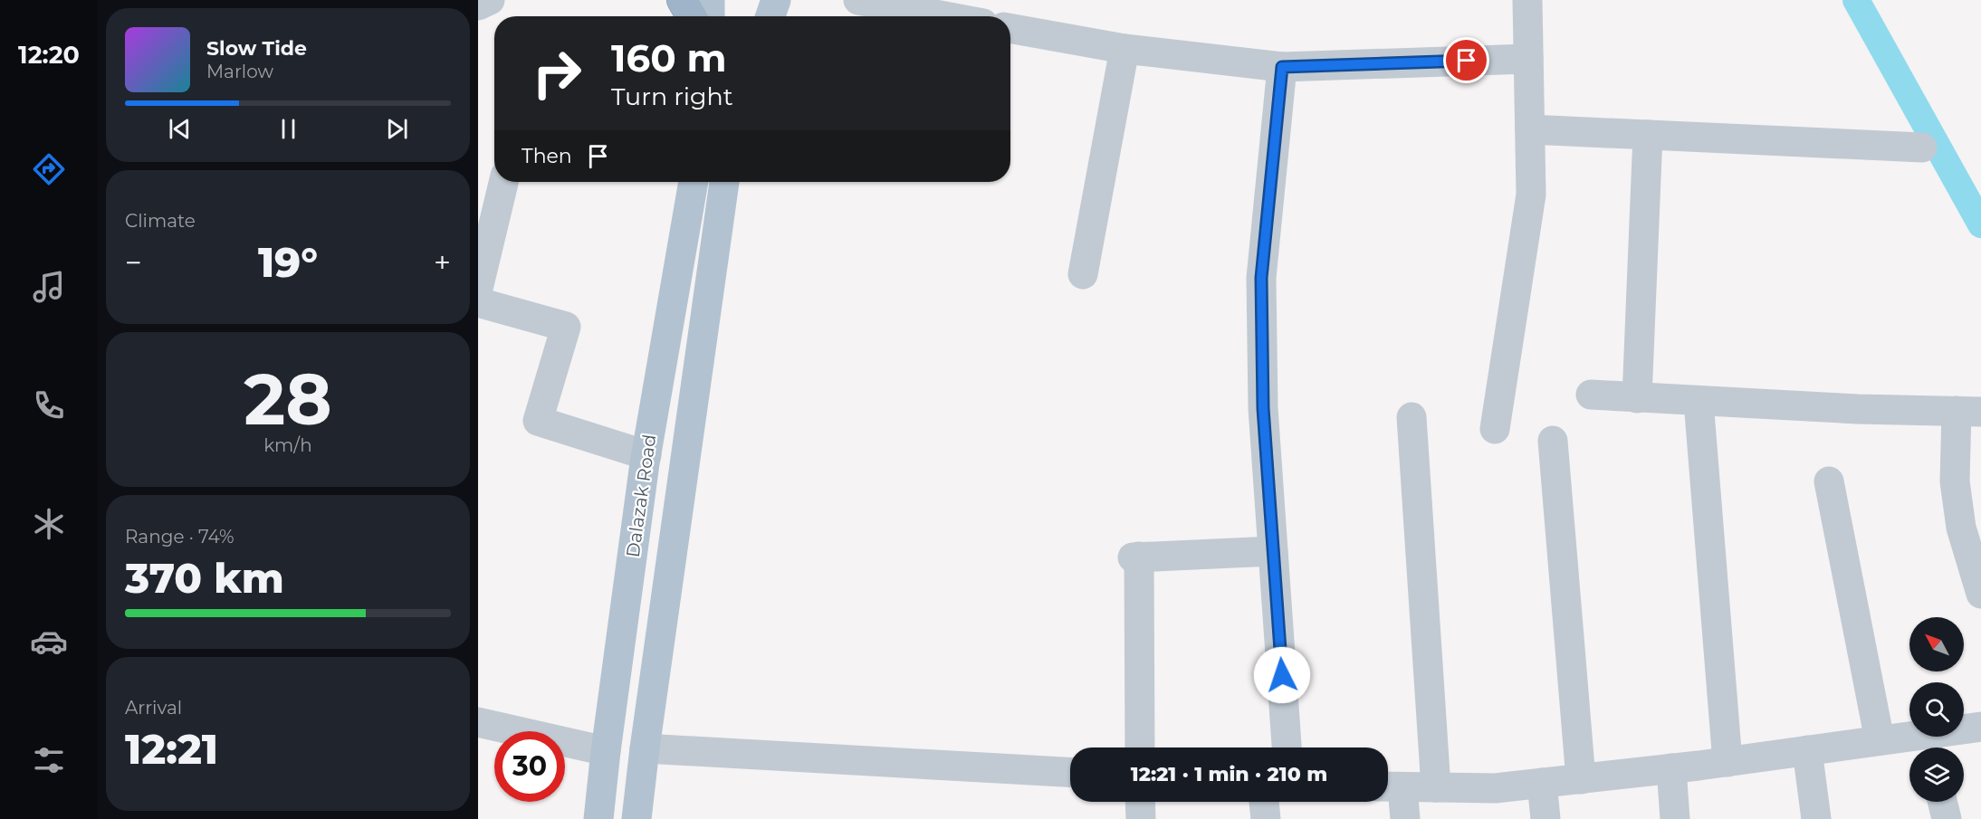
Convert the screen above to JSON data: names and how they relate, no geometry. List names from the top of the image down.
{
  "streets": {
    "main road": ["Dalazak Road"]
  },
  "north": "top left",
  "page": {
    "tabs": "12:20",
    "turn": ["160 m", "Turn right"],
    "song": ["Slow Tide", "Marlow"],
    "then": "Then",
    "tile": [
      "Climate",
      ["28", "km/h"],
      ["Range · 74%", "370 km"],
      ["Arrival", "12:21"]
    ],
    "heat": ["−", "19°", "+"],
    "limit": "30",
    "trip": "12:21 · 1 min · 210 m"
  }
}
